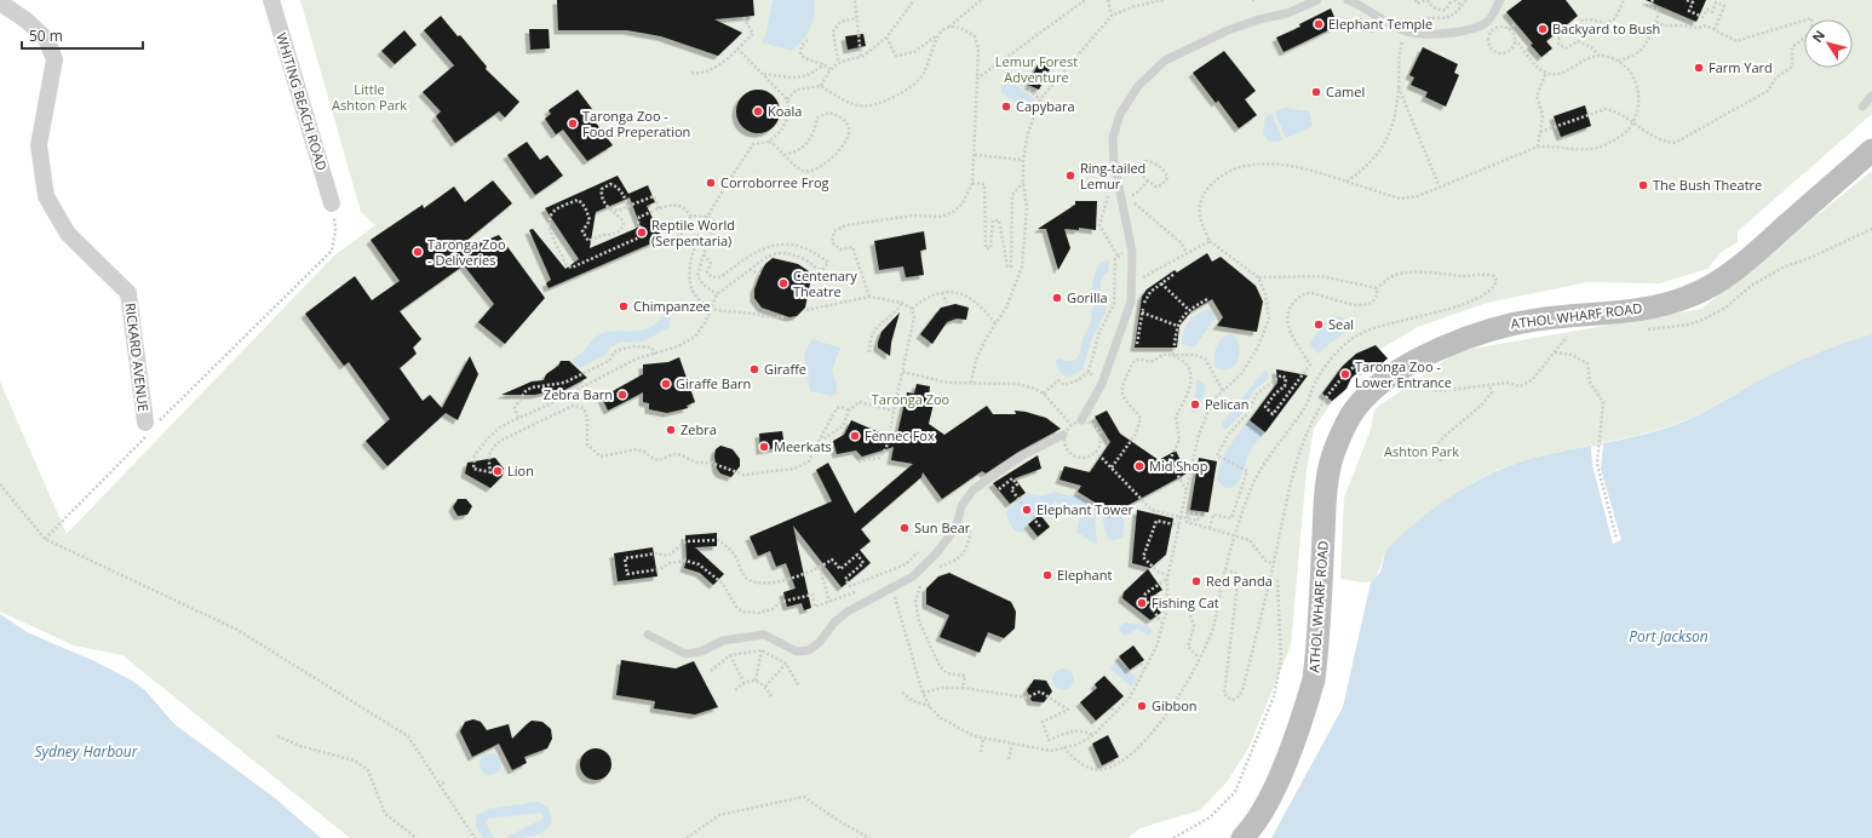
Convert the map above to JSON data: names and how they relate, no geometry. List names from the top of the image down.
{
  "streets": {
    "main road": ["ATHOL WHARF ROAD"],
    "street": ["WHITING BEACH ROAD", "RICKARD AVENUE"]
  },
  "water": ["Port Jackson", "Sydney Harbour"],
  "parks": [
    "Lemur Forest Adventure",
    "Little Ashton Park",
    "Taronga Zoo",
    "Ashton Park"
  ],
  "places": [
    "Elephant Temple",
    "Backyard to Bush",
    "Farm Yard",
    "Camel",
    "Capybara",
    "Koala",
    "Taronga Zoo - Food Preperation",
    "Ring-tailed Lemur",
    "Corroborree Frog",
    "The Bush Theatre",
    "Reptile World (Serpentaria)",
    "Taronga Zoo - Deliveries",
    "Centenary Theatre",
    "Gorilla",
    "Chimpanzee",
    "Seal",
    "Giraffe",
    "Taronga Zoo - Lower Entrance",
    "Giraffe Barn",
    "Zebra Barn",
    "Pelican",
    "Zebra",
    "Fennec Fox",
    "Meerkats",
    "Mid Shop",
    "Lion",
    "Elephant Tower",
    "Sun Bear",
    "Elephant",
    "Red Panda",
    "Fishing Cat",
    "Gibbon"
  ],
  "scale_bar": "50 m",
  "north": "top left"
}
